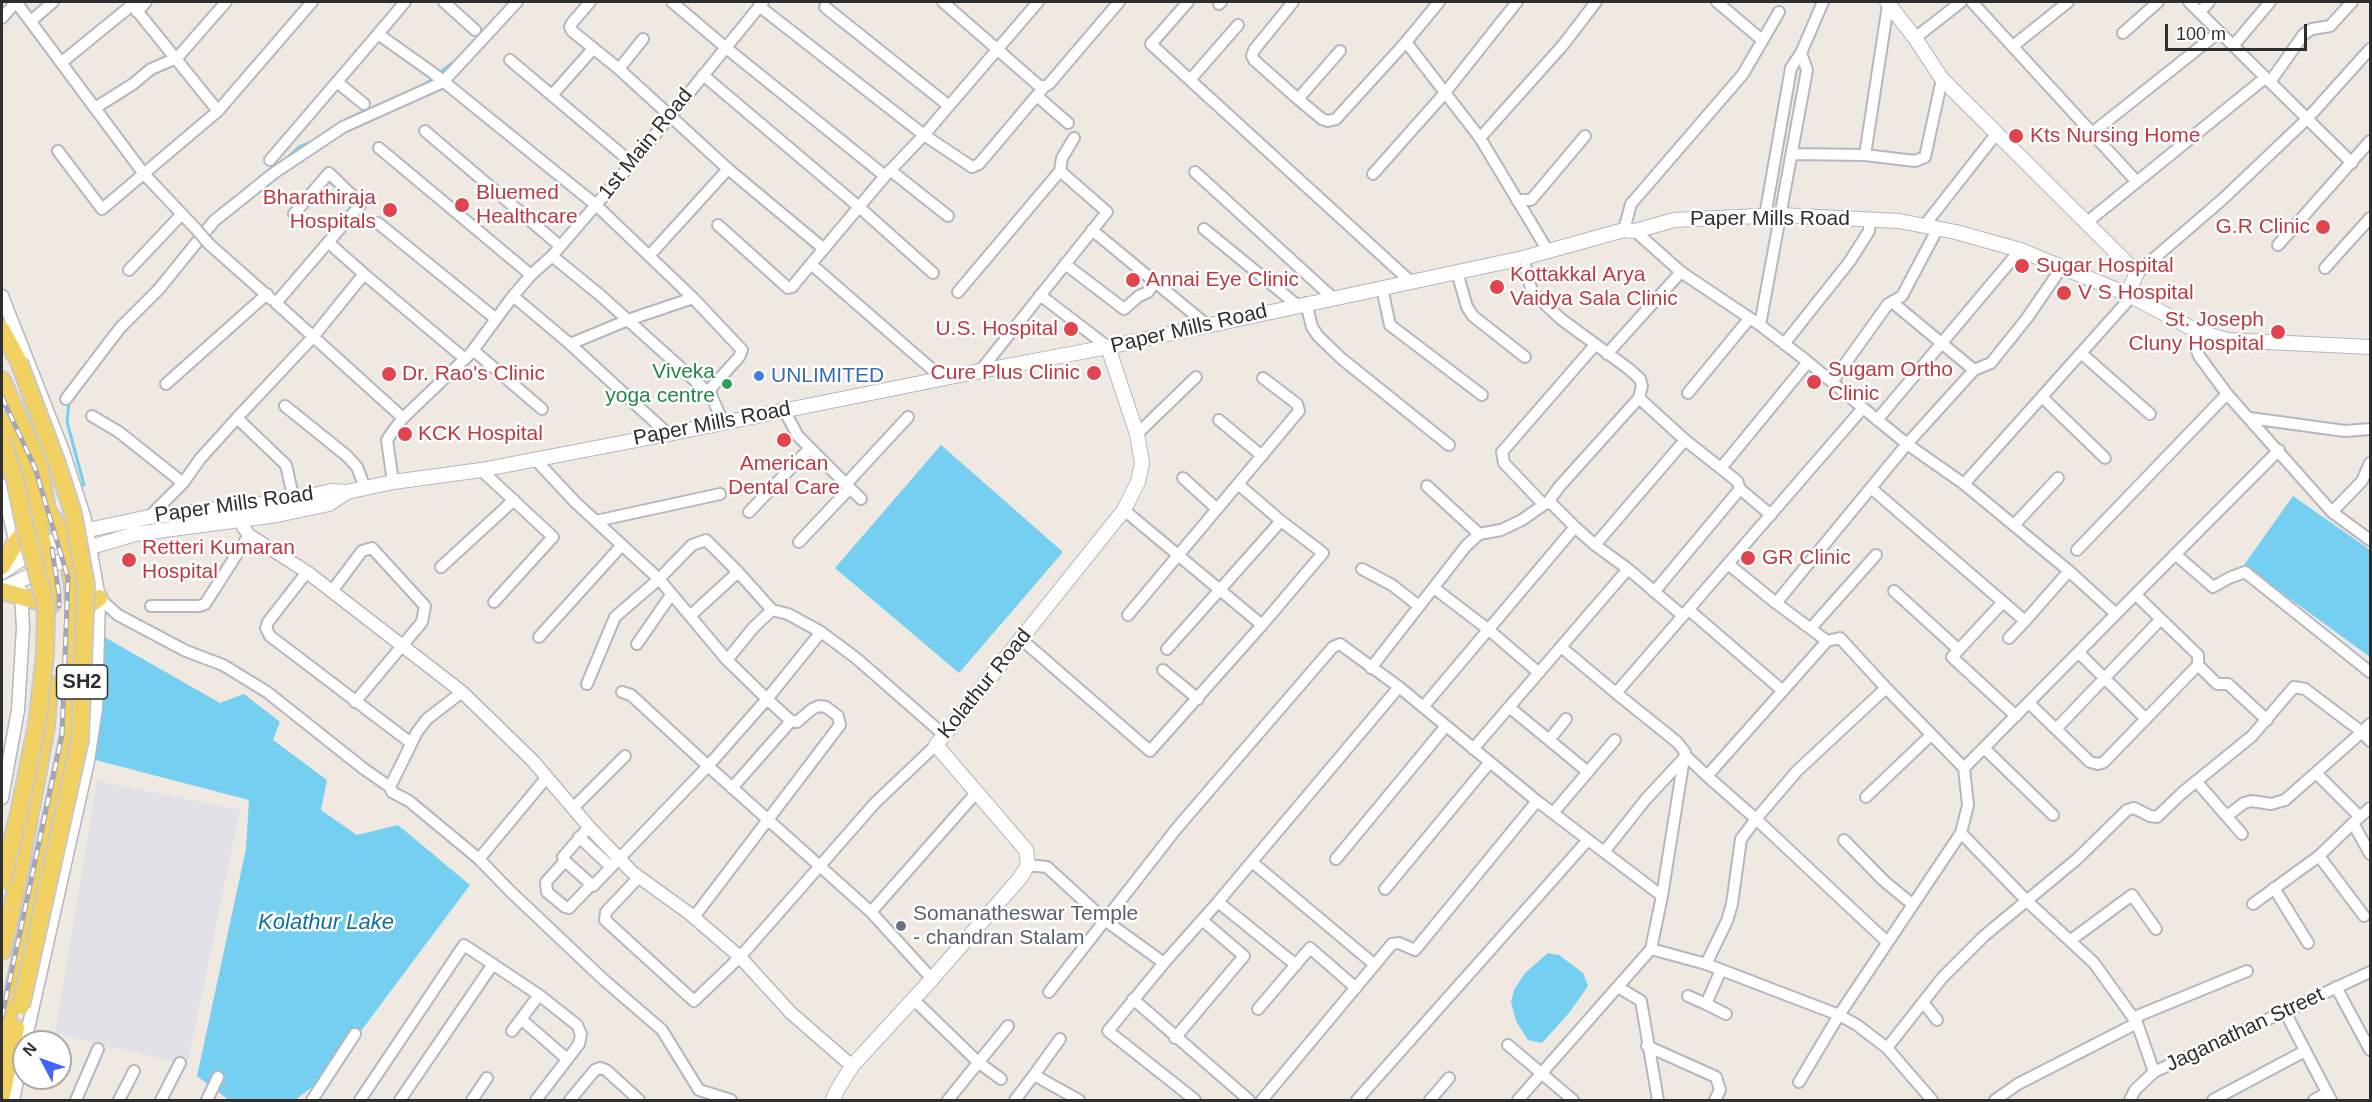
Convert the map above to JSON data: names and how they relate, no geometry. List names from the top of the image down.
{
  "streets": {
    "main road": ["Paper Mills Road", "SH2", "Kolathur Road"],
    "street": ["1st Main Road", "Jaganathan Street"]
  },
  "crossings": [
    ["1st Main Road", "Paper Mills Road"],
    ["Paper Mills Road", "Kolathur Road"]
  ],
  "water": ["Kolathur Lake"],
  "places": [
    "Kts Nursing Home",
    "Bluemed Healthcare",
    "Bharathiraja Hospitals",
    "G.R Clinic",
    "Sugar Hospital",
    "Annai Eye Clinic",
    "Kottakkal Arya Vaidya Sala Clinic",
    "V S Hospital",
    "U.S. Hospital",
    "St. Joseph Cluny Hospital",
    "Cure Plus Clinic",
    "Dr. Rao's Clinic",
    "UNLIMITED",
    "Sugam Ortho Clinic",
    "Viveka yoga centre",
    "KCK Hospital",
    "American Dental Care",
    "GR Clinic",
    "Retteri Kumaran Hospital",
    "Somanatheswar Temple - chandran Stalam"
  ],
  "scale_bar": "100 m",
  "north": "top left"
}
